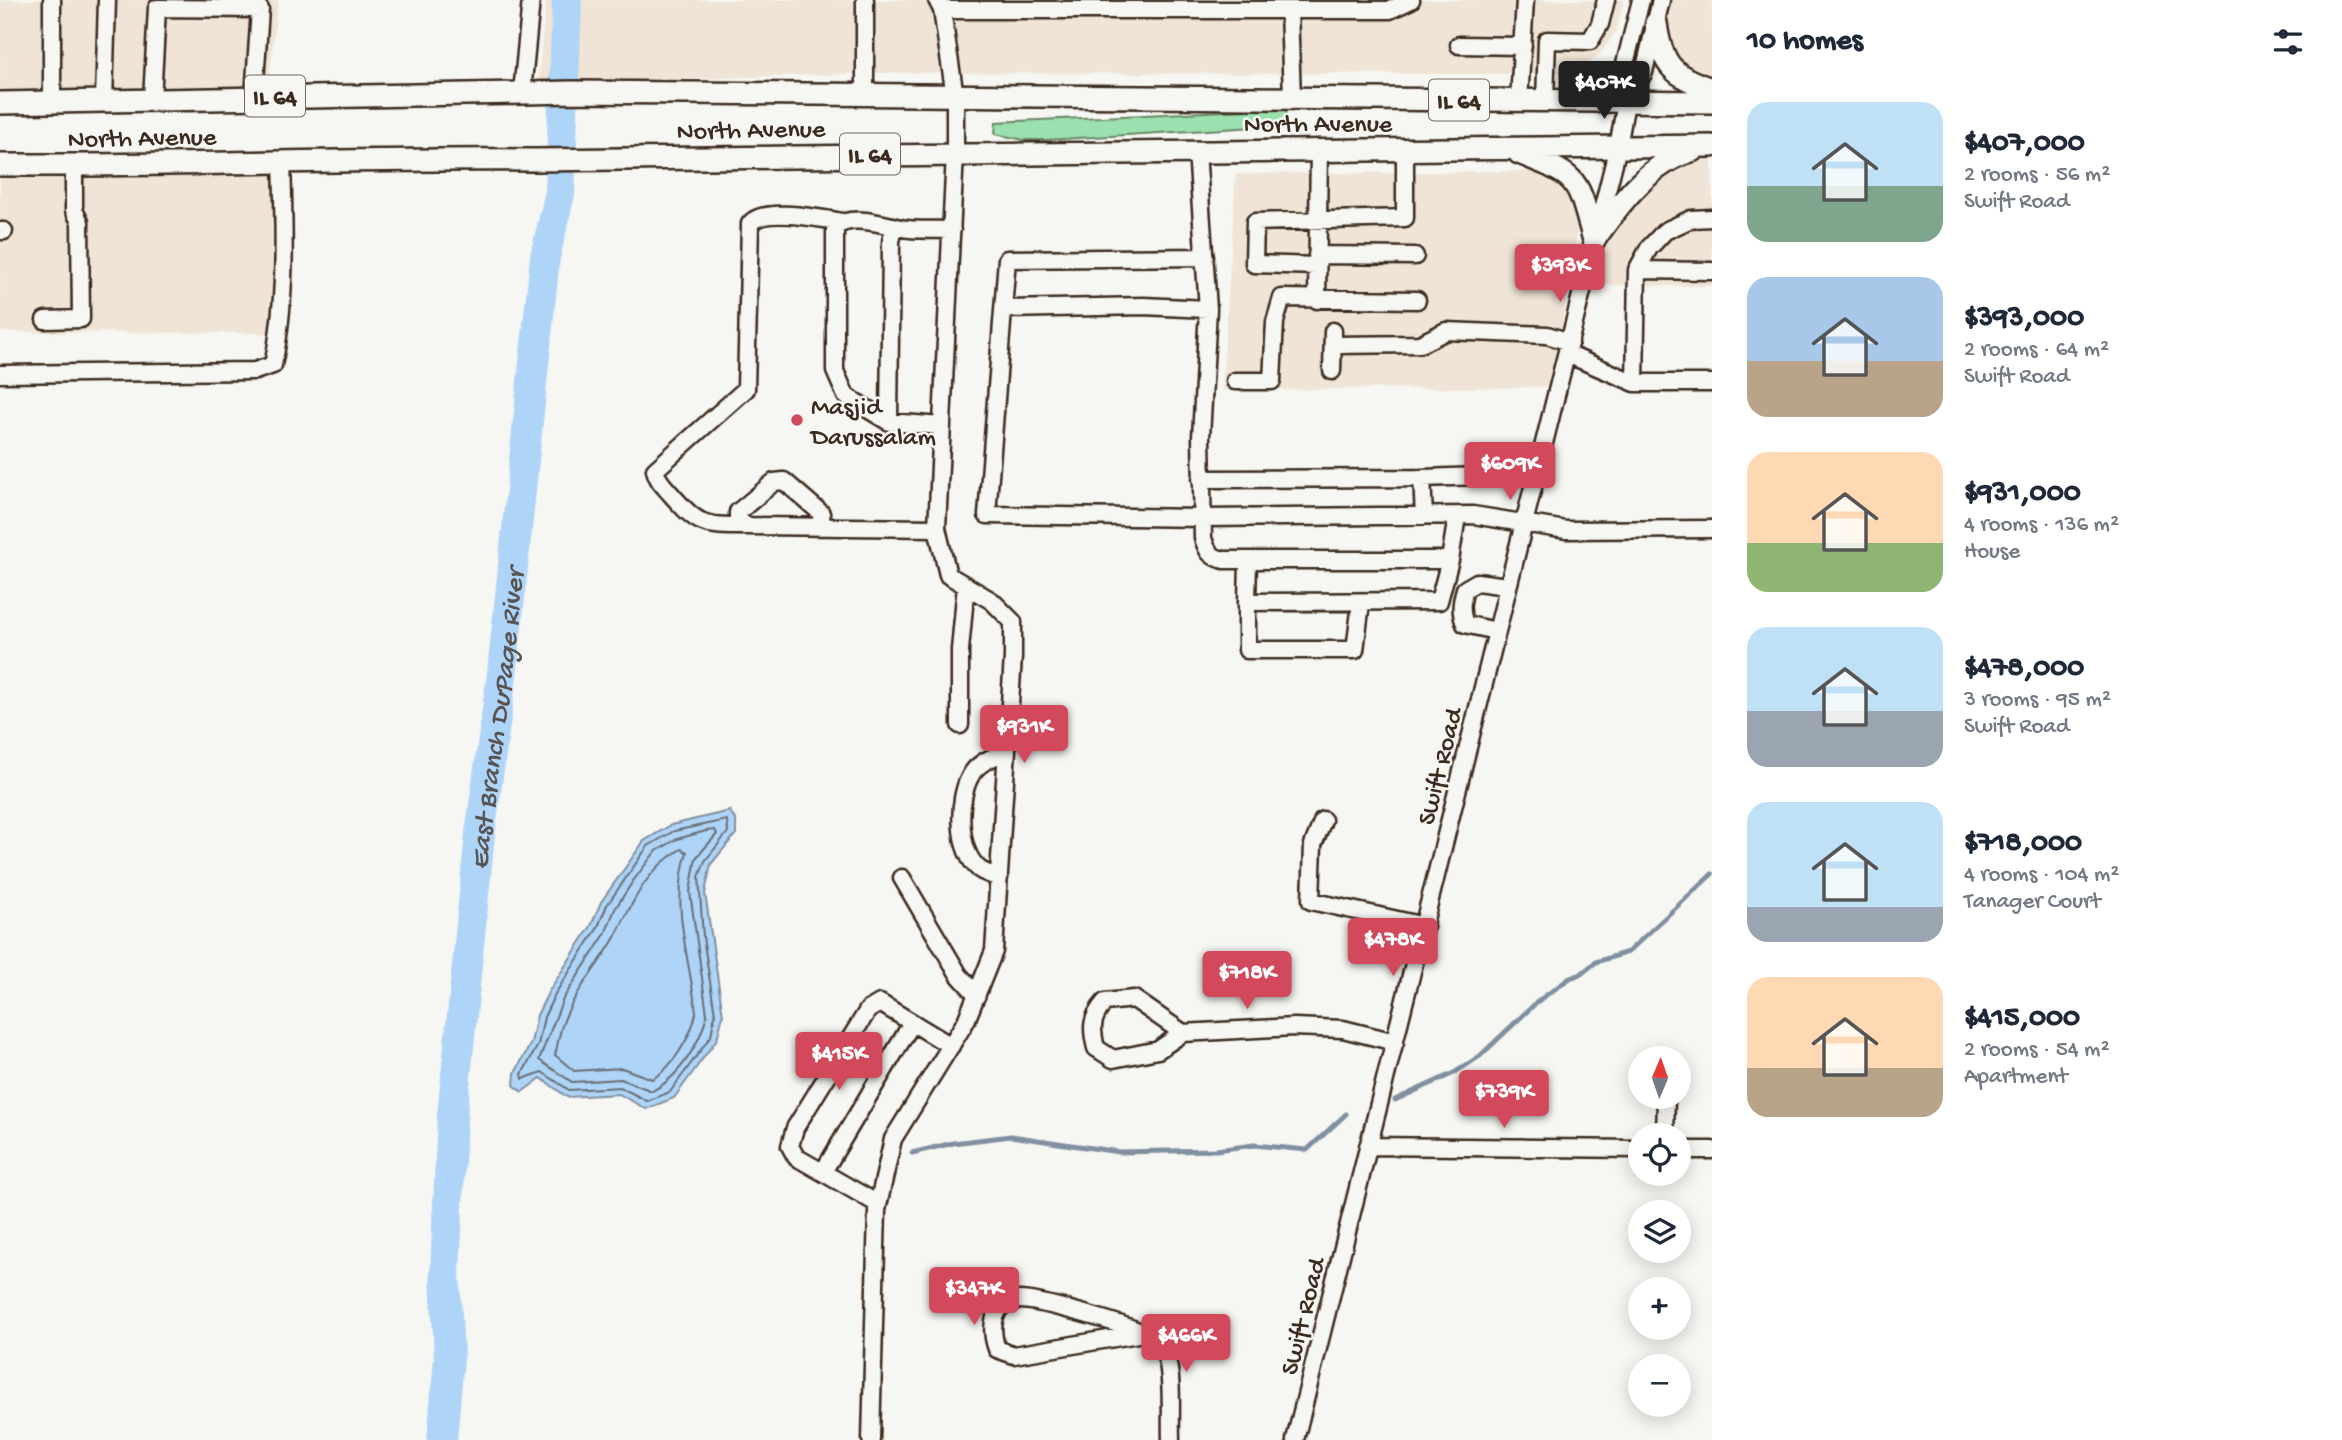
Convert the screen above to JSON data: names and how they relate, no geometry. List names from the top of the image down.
{
  "streets": {
    "main road": ["IL 64", "North Avenue"],
    "street": ["Swift Road"]
  },
  "crossings": [
    ["North Avenue", "Swift Road"]
  ],
  "water": ["East Branch DuPage River"],
  "places": ["Masjid Darussalam"],
  "north": "top",
  "page": {
    "heading": "10 homes",
    "price": [
      "$407K",
      "$393K",
      "$609K",
      "$931K",
      "$478K",
      "$718K",
      "$415K",
      "$739K",
      "$347K",
      "$466K"
    ],
    "list": [
      {
        "name": "$407,000",
        "note": "2 rooms · 56 m² · Swift Road"
      },
      {
        "name": "$393,000",
        "note": "2 rooms · 64 m² · Swift Road"
      },
      {
        "name": "$931,000",
        "note": "4 rooms · 136 m² · House"
      },
      {
        "name": "$478,000",
        "note": "3 rooms · 95 m² · Swift Road"
      },
      {
        "name": "$718,000",
        "note": "4 rooms · 104 m² · Tanager Court"
      },
      {
        "name": "$415,000",
        "note": "2 rooms · 54 m² · Apartment"
      }
    ],
    "map_buttons": ["+", "−"]
  }
}
